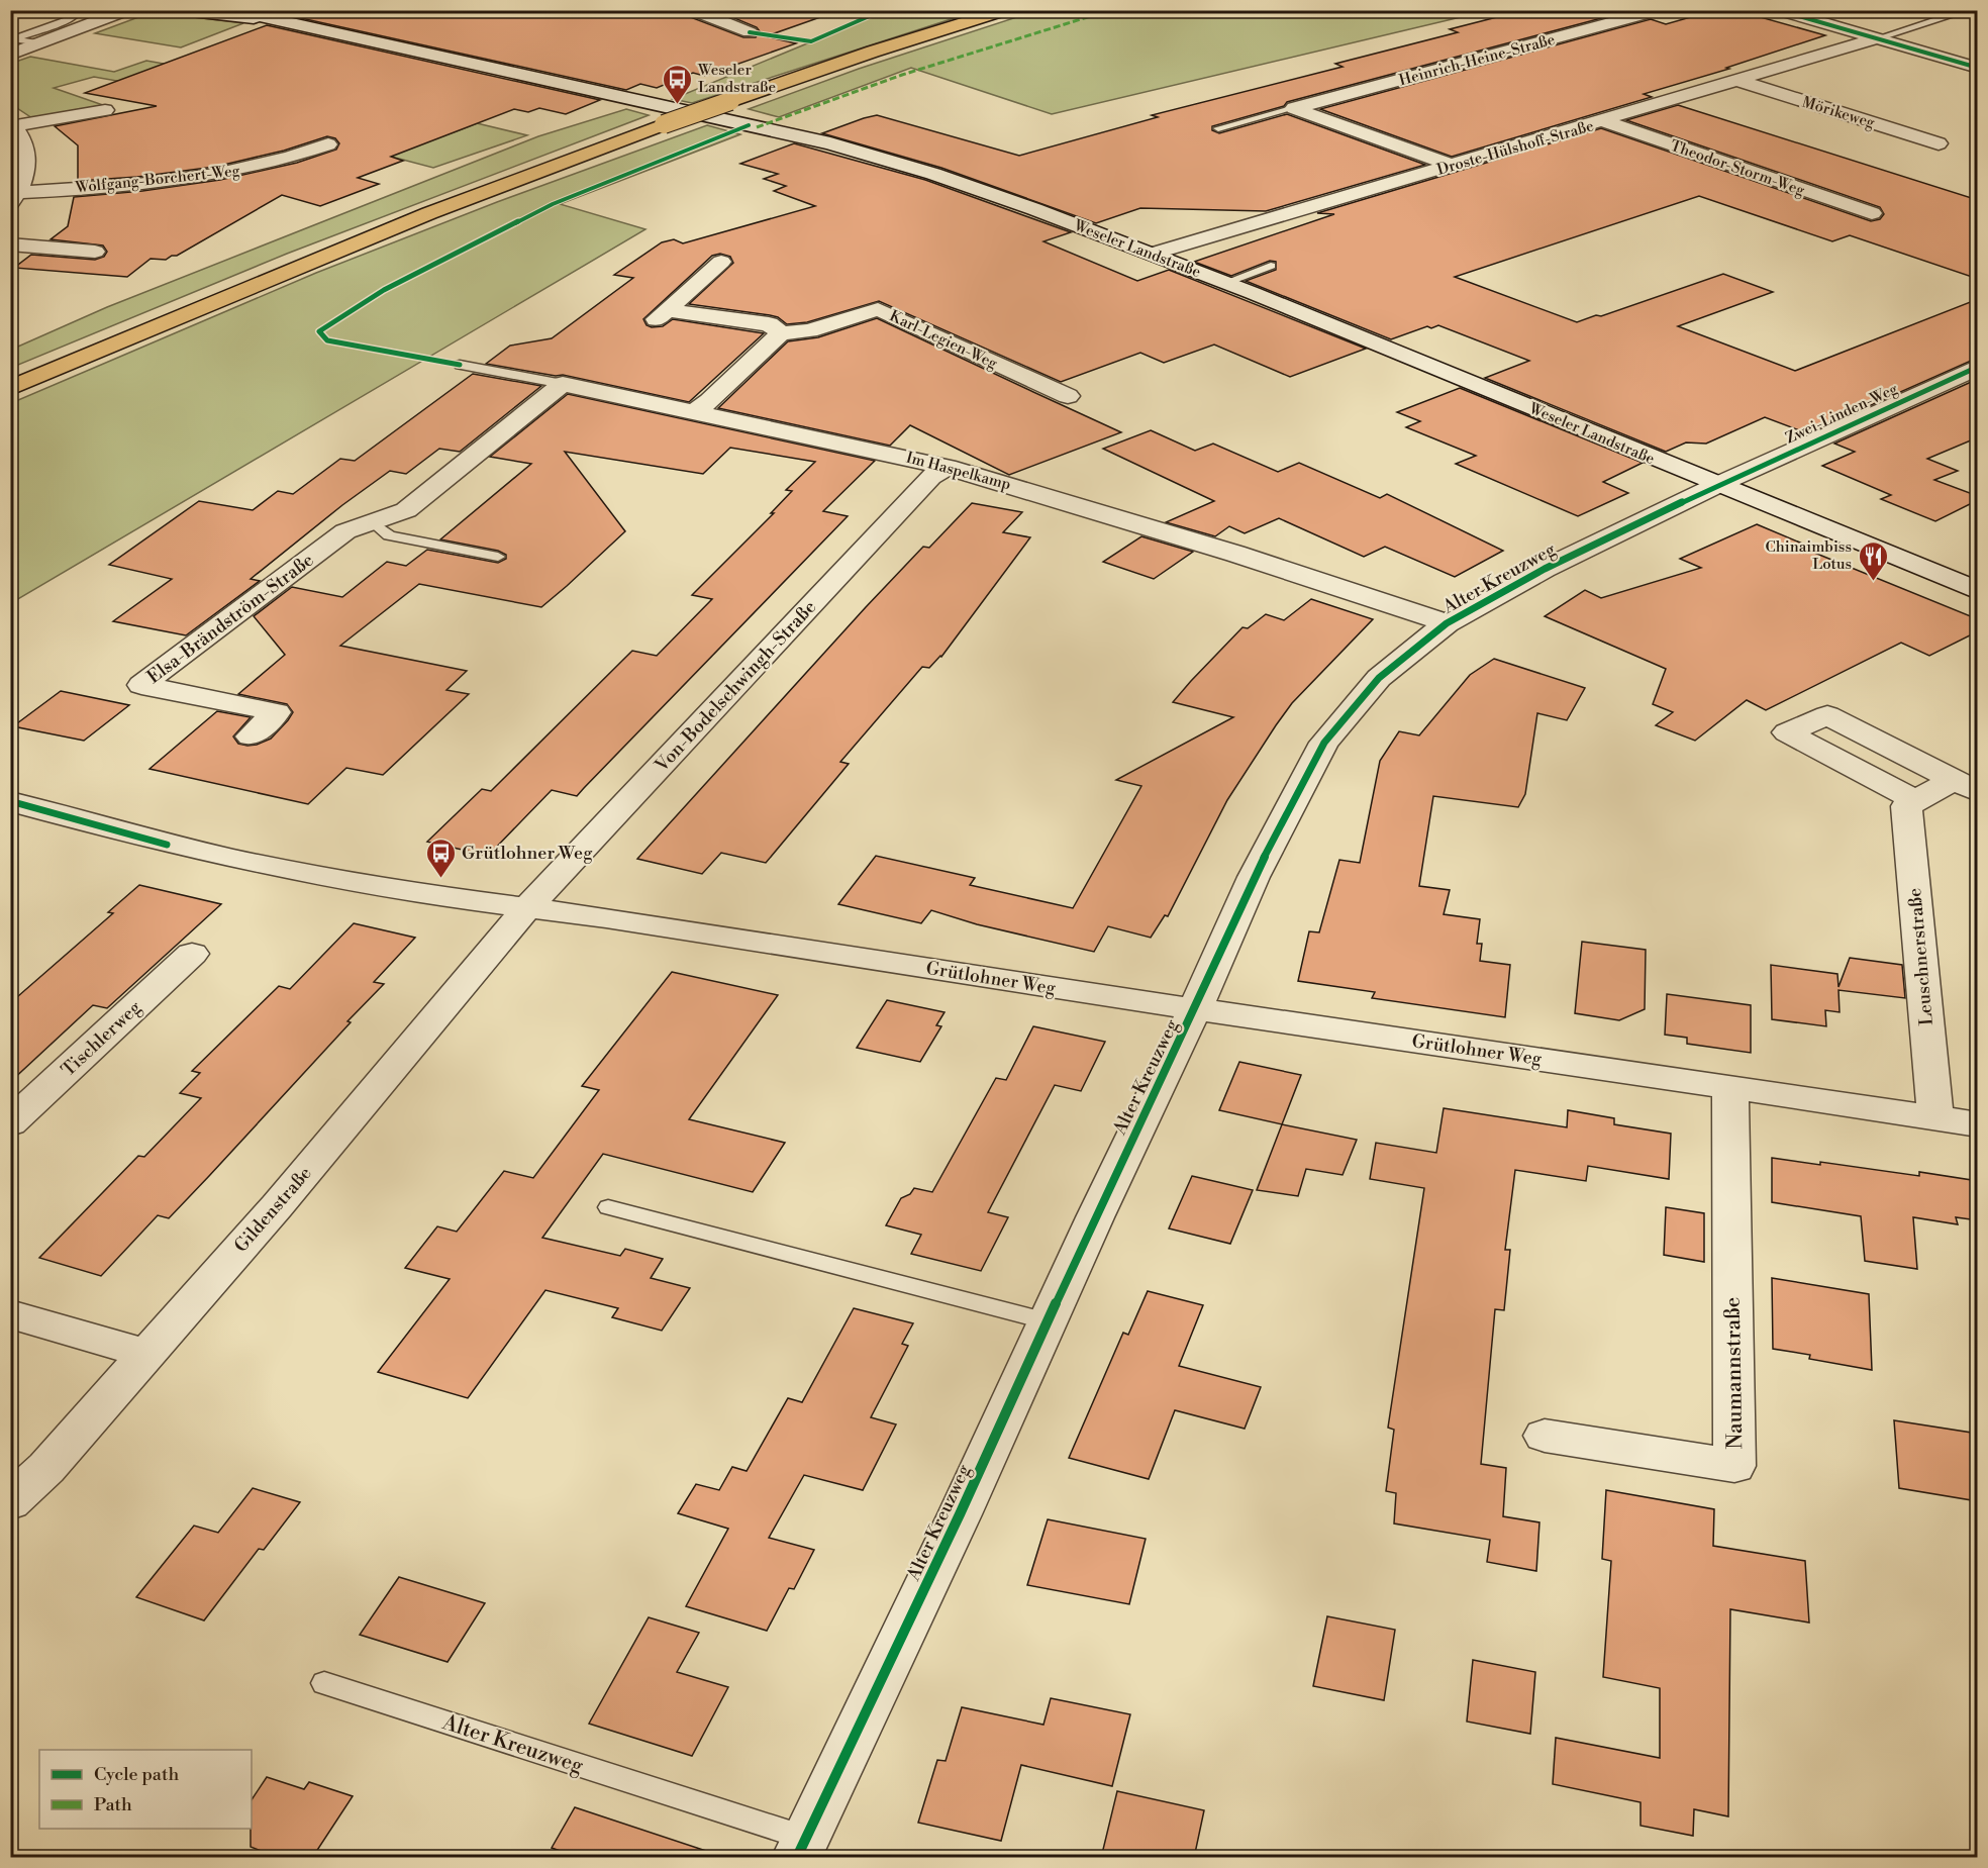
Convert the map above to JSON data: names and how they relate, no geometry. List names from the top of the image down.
{
  "streets": {
    "street": [
      "Heinrich-Heine-Straße",
      "Mörikeweg",
      "Droste-Hülshoff-Straße",
      "Theodor-Storm-Weg",
      "Wolfgang-Borchert-Weg",
      "Weseler Landstraße",
      "Karl-Legien-Weg",
      "Zwei-Linden-Weg",
      "Im Haspelkamp",
      "Alter Kreuzweg",
      "Elsa-Brändström-Straße",
      "Von-Bodelschwingh-Straße",
      "Leuschnerstraße",
      "Grütlohner Weg",
      "Tischlerweg",
      "Gildenstraße",
      "Naumannstraße"
    ]
  },
  "crossings": [
    ["Mörikeweg", "Droste-Hülshoff-Straße"],
    ["Droste-Hülshoff-Straße", "Theodor-Storm-Weg"],
    ["Droste-Hülshoff-Straße", "Weseler Landstraße"],
    ["Weseler Landstraße", "Zwei-Linden-Weg"],
    ["Weseler Landstraße", "Alter Kreuzweg"],
    ["Zwei-Linden-Weg", "Alter Kreuzweg"],
    ["Im Haspelkamp", "Alter Kreuzweg"],
    ["Im Haspelkamp", "Elsa-Brändström-Straße"],
    ["Im Haspelkamp", "Von-Bodelschwingh-Straße"],
    ["Alter Kreuzweg", "Grütlohner Weg"],
    ["Von-Bodelschwingh-Straße", "Grütlohner Weg"],
    ["Von-Bodelschwingh-Straße", "Gildenstraße"],
    ["Leuschnerstraße", "Grütlohner Weg"],
    ["Grütlohner Weg", "Gildenstraße"],
    ["Grütlohner Weg", "Naumannstraße"]
  ],
  "places": {
    "bus stop": ["Weseler Landstraße", "Grütlohner Weg"],
    "restaurant": ["Chinaimbiss Lotus"]
  },
  "legend": ["Cycle path", "Path"]
}
